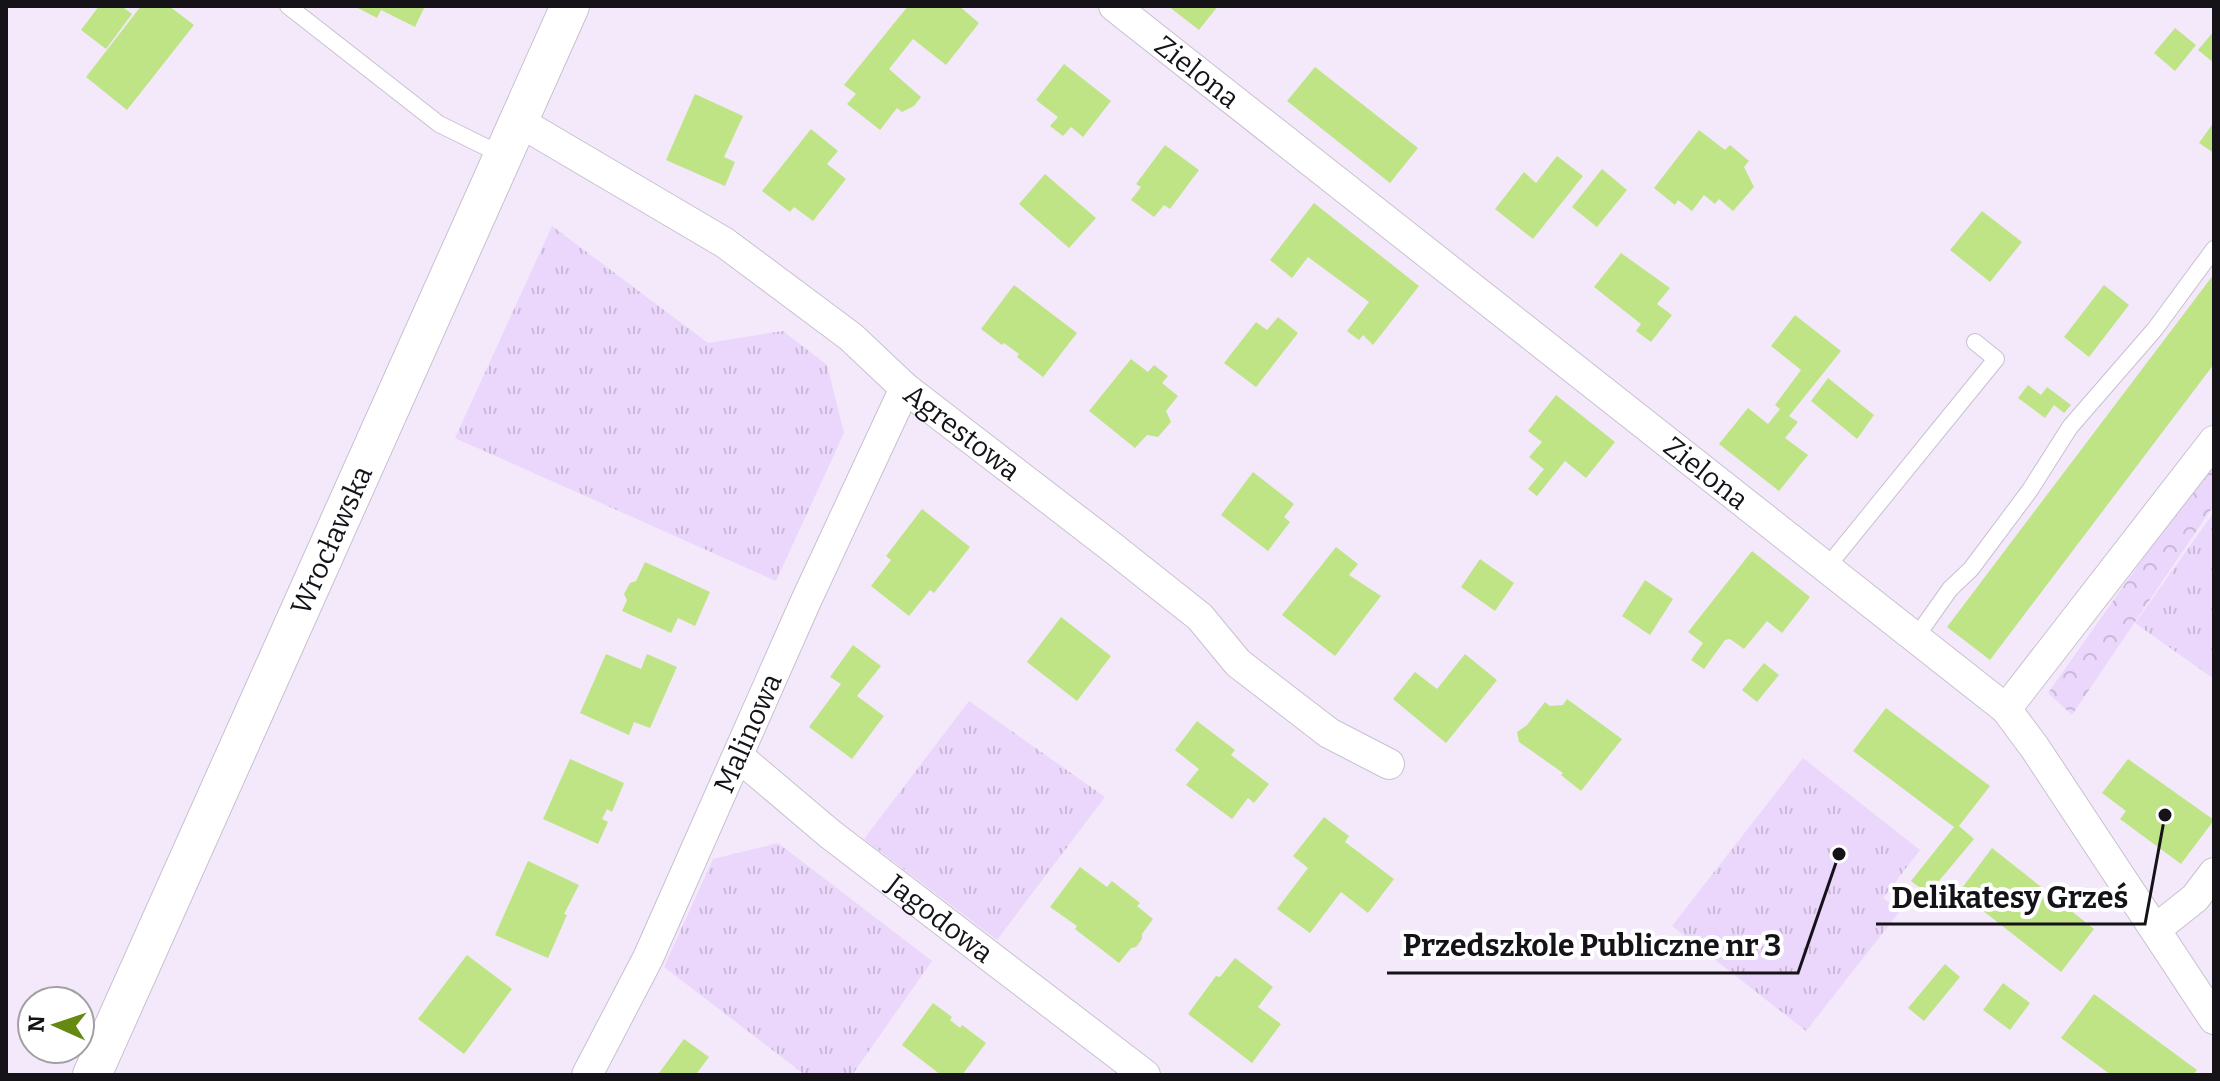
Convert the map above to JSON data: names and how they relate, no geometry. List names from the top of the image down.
{
  "streets": {
    "street": [
      "Zielona",
      "Agrestowa",
      "Wrocławska",
      "Malinowa",
      "Jagodowa"
    ]
  },
  "crossings": [
    ["Agrestowa", "Wrocławska"],
    ["Agrestowa", "Malinowa"],
    ["Malinowa", "Jagodowa"]
  ],
  "places": ["Delikatesy Grześ", "Przedszkole Publiczne nr 3"],
  "north": "left"
}
